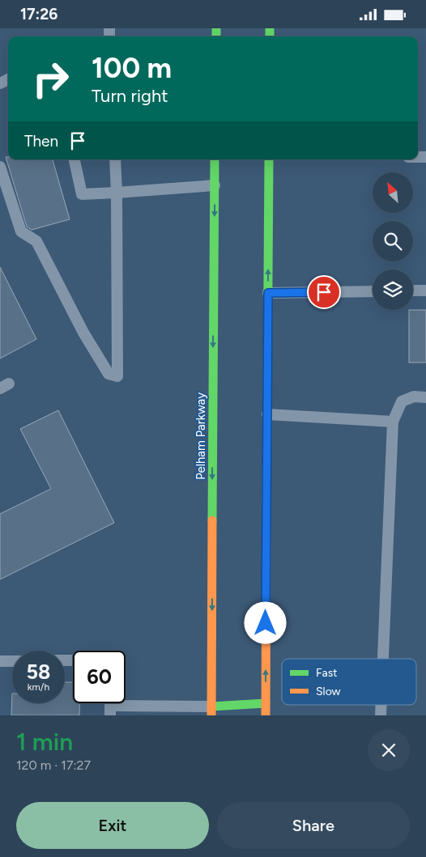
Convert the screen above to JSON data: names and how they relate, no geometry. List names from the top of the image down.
{
  "streets": {
    "main road": ["Pelham Parkway"]
  },
  "legend": ["Fast", "Slow"],
  "north": "top left",
  "page": {
    "status": "17:26",
    "turn": ["100 m", "Turn right"],
    "then": "Then",
    "speed": "58 km/h",
    "limit": "60",
    "heading": ["1 min", "120 m · 17:27"],
    "buttons": ["Exit", "Share"]
  }
}
